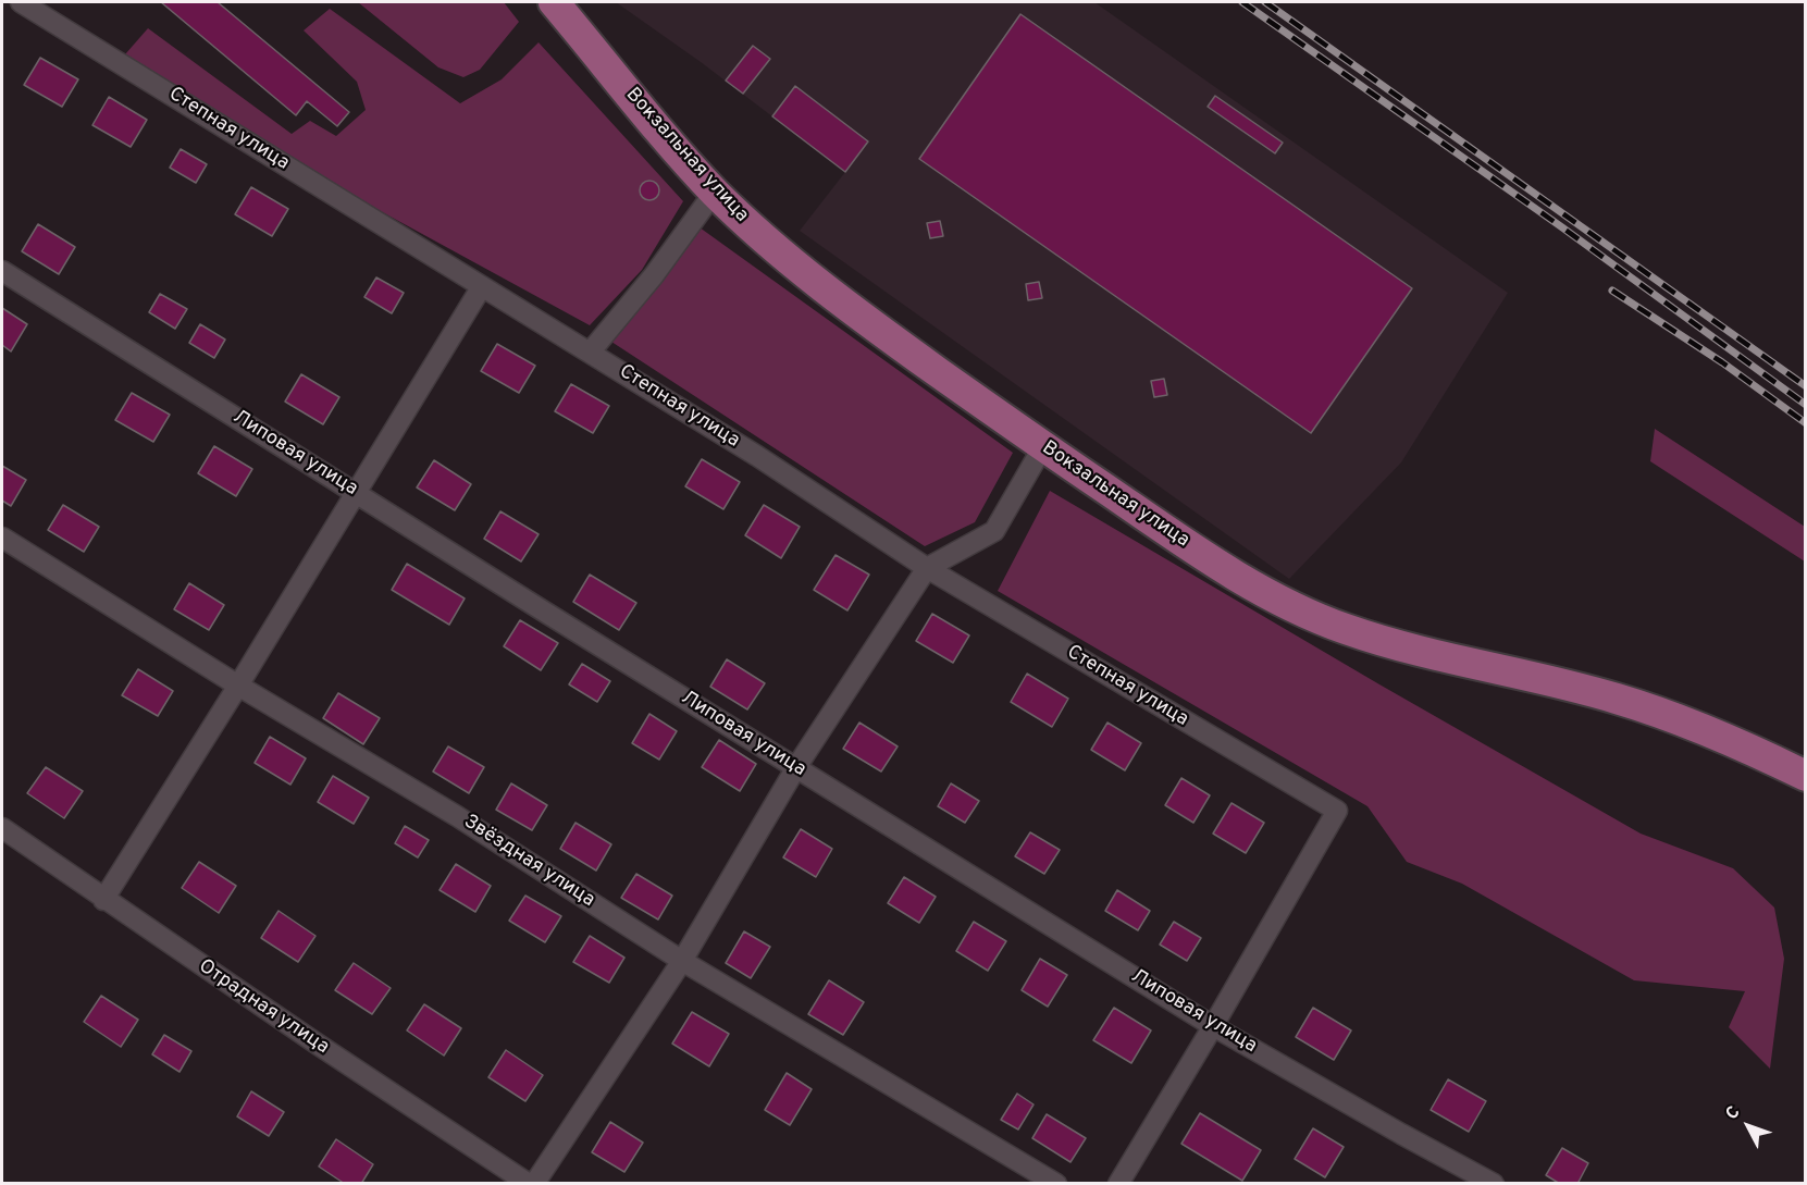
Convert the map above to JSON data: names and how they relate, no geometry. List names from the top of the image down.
{
  "streets": {
    "main road": ["Вокзальная улица"],
    "street": [
      "Степная улица",
      "Липовая улица",
      "Звёздная улица",
      "Отрадная улица"
    ]
  },
  "crossings": [
    ["Степная улица", "Липовая улица"]
  ],
  "north": "top left"
}
